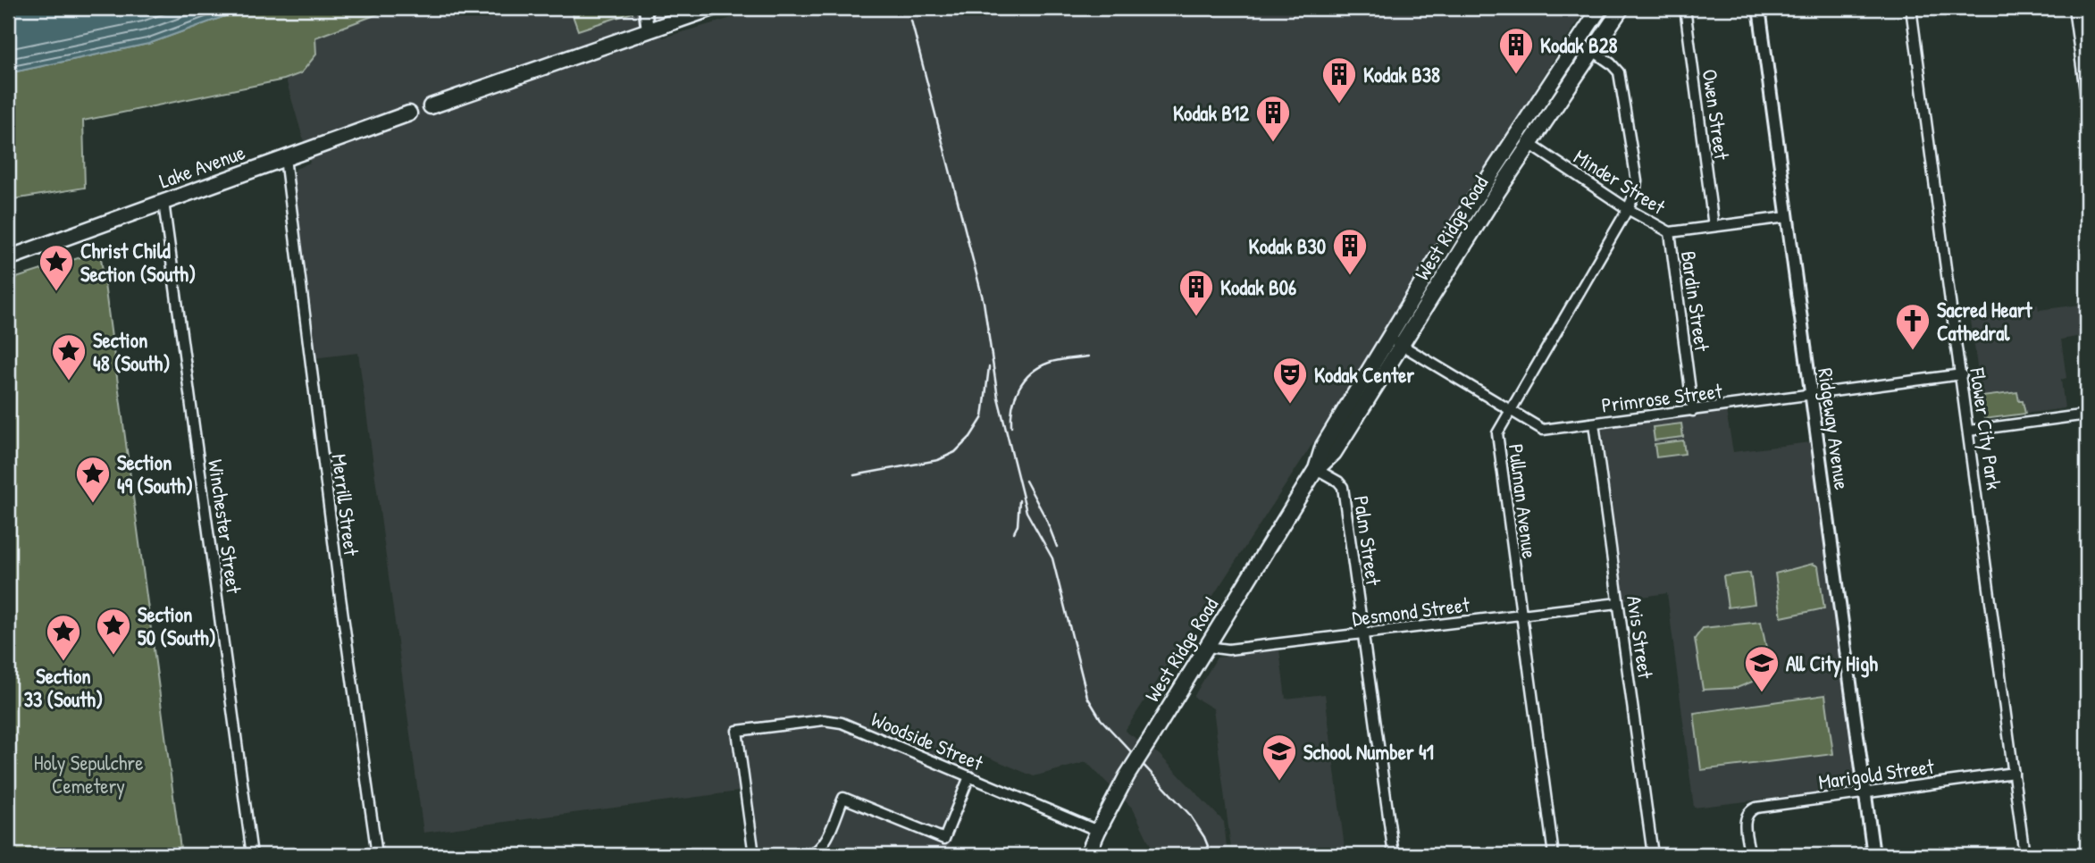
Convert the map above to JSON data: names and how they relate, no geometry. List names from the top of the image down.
{
  "streets": {
    "main road": ["Lake Avenue", "West Ridge Road"],
    "street": [
      "Owen Street",
      "Minder Street",
      "Bardin Street",
      "Primrose Street",
      "Ridgeway Avenue",
      "Flower City Park",
      "Pullman Avenue",
      "Merrill Street",
      "Winchester Street",
      "Palm Street",
      "Desmond Street",
      "Avis Street",
      "Woodside Street",
      "Marigold Street"
    ]
  },
  "crossings": [
    ["Owen Street", "Minder Street"],
    ["Lake Avenue", "Merrill Street"],
    ["Lake Avenue", "Winchester Street"],
    ["Minder Street", "West Ridge Road"],
    ["Minder Street", "Bardin Street"],
    ["Minder Street", "Ridgeway Avenue"],
    ["Minder Street", "Pullman Avenue"],
    ["West Ridge Road", "Primrose Street"],
    ["West Ridge Road", "Pullman Avenue"],
    ["West Ridge Road", "Palm Street"],
    ["West Ridge Road", "Desmond Street"],
    ["West Ridge Road", "Woodside Street"],
    ["Bardin Street", "Primrose Street"],
    ["Primrose Street", "Ridgeway Avenue"],
    ["Primrose Street", "Flower City Park"],
    ["Primrose Street", "Pullman Avenue"],
    ["Primrose Street", "Avis Street"],
    ["Ridgeway Avenue", "Marigold Street"],
    ["Flower City Park", "Marigold Street"],
    ["Pullman Avenue", "Desmond Street"],
    ["Palm Street", "Desmond Street"],
    ["Desmond Street", "Avis Street"]
  ],
  "parks": ["Holy Sepulchre Cemetery"],
  "places": {
    "building": [
      "Kodak B28",
      "Kodak B38",
      "Kodak B12",
      "Kodak B30",
      "Kodak B06"
    ],
    "place": [
      "Christ Child Section (South)",
      "Section 48 (South)",
      "Section 49 (South)",
      "Section 50 (South)",
      "Section 33 (South)"
    ],
    "church": ["Sacred Heart Cathedral"],
    "theatre": ["Kodak Center"],
    "school or university": ["All City High", "School Number 41"]
  }
}
